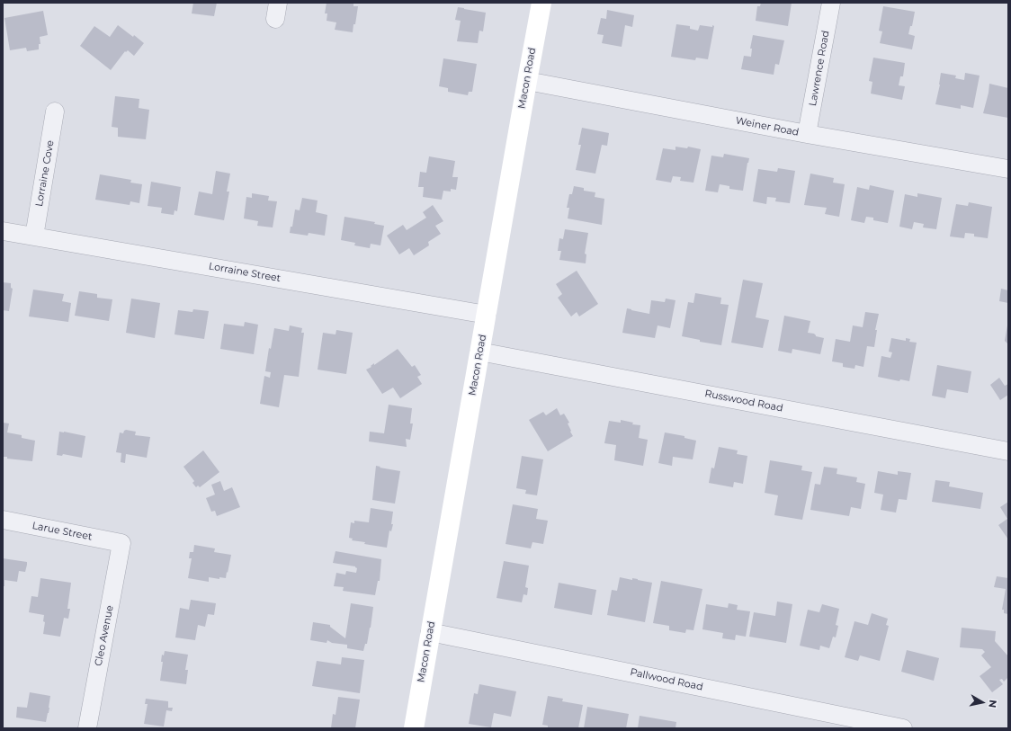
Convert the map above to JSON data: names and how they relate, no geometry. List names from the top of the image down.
{
  "streets": {
    "main road": ["Macon Road"],
    "street": [
      "Lawrence Road",
      "Weiner Road",
      "Lorraine Cove",
      "Lorraine Street",
      "Russwood Road",
      "Larue Street",
      "Cleo Avenue",
      "Pallwood Road"
    ]
  },
  "crossings": [
    ["Lawrence Road", "Weiner Road"],
    ["Macon Road", "Weiner Road"],
    ["Macon Road", "Lorraine Street"],
    ["Macon Road", "Russwood Road"],
    ["Macon Road", "Pallwood Road"],
    ["Lorraine Cove", "Lorraine Street"],
    ["Larue Street", "Cleo Avenue"]
  ],
  "north": "right"
}
